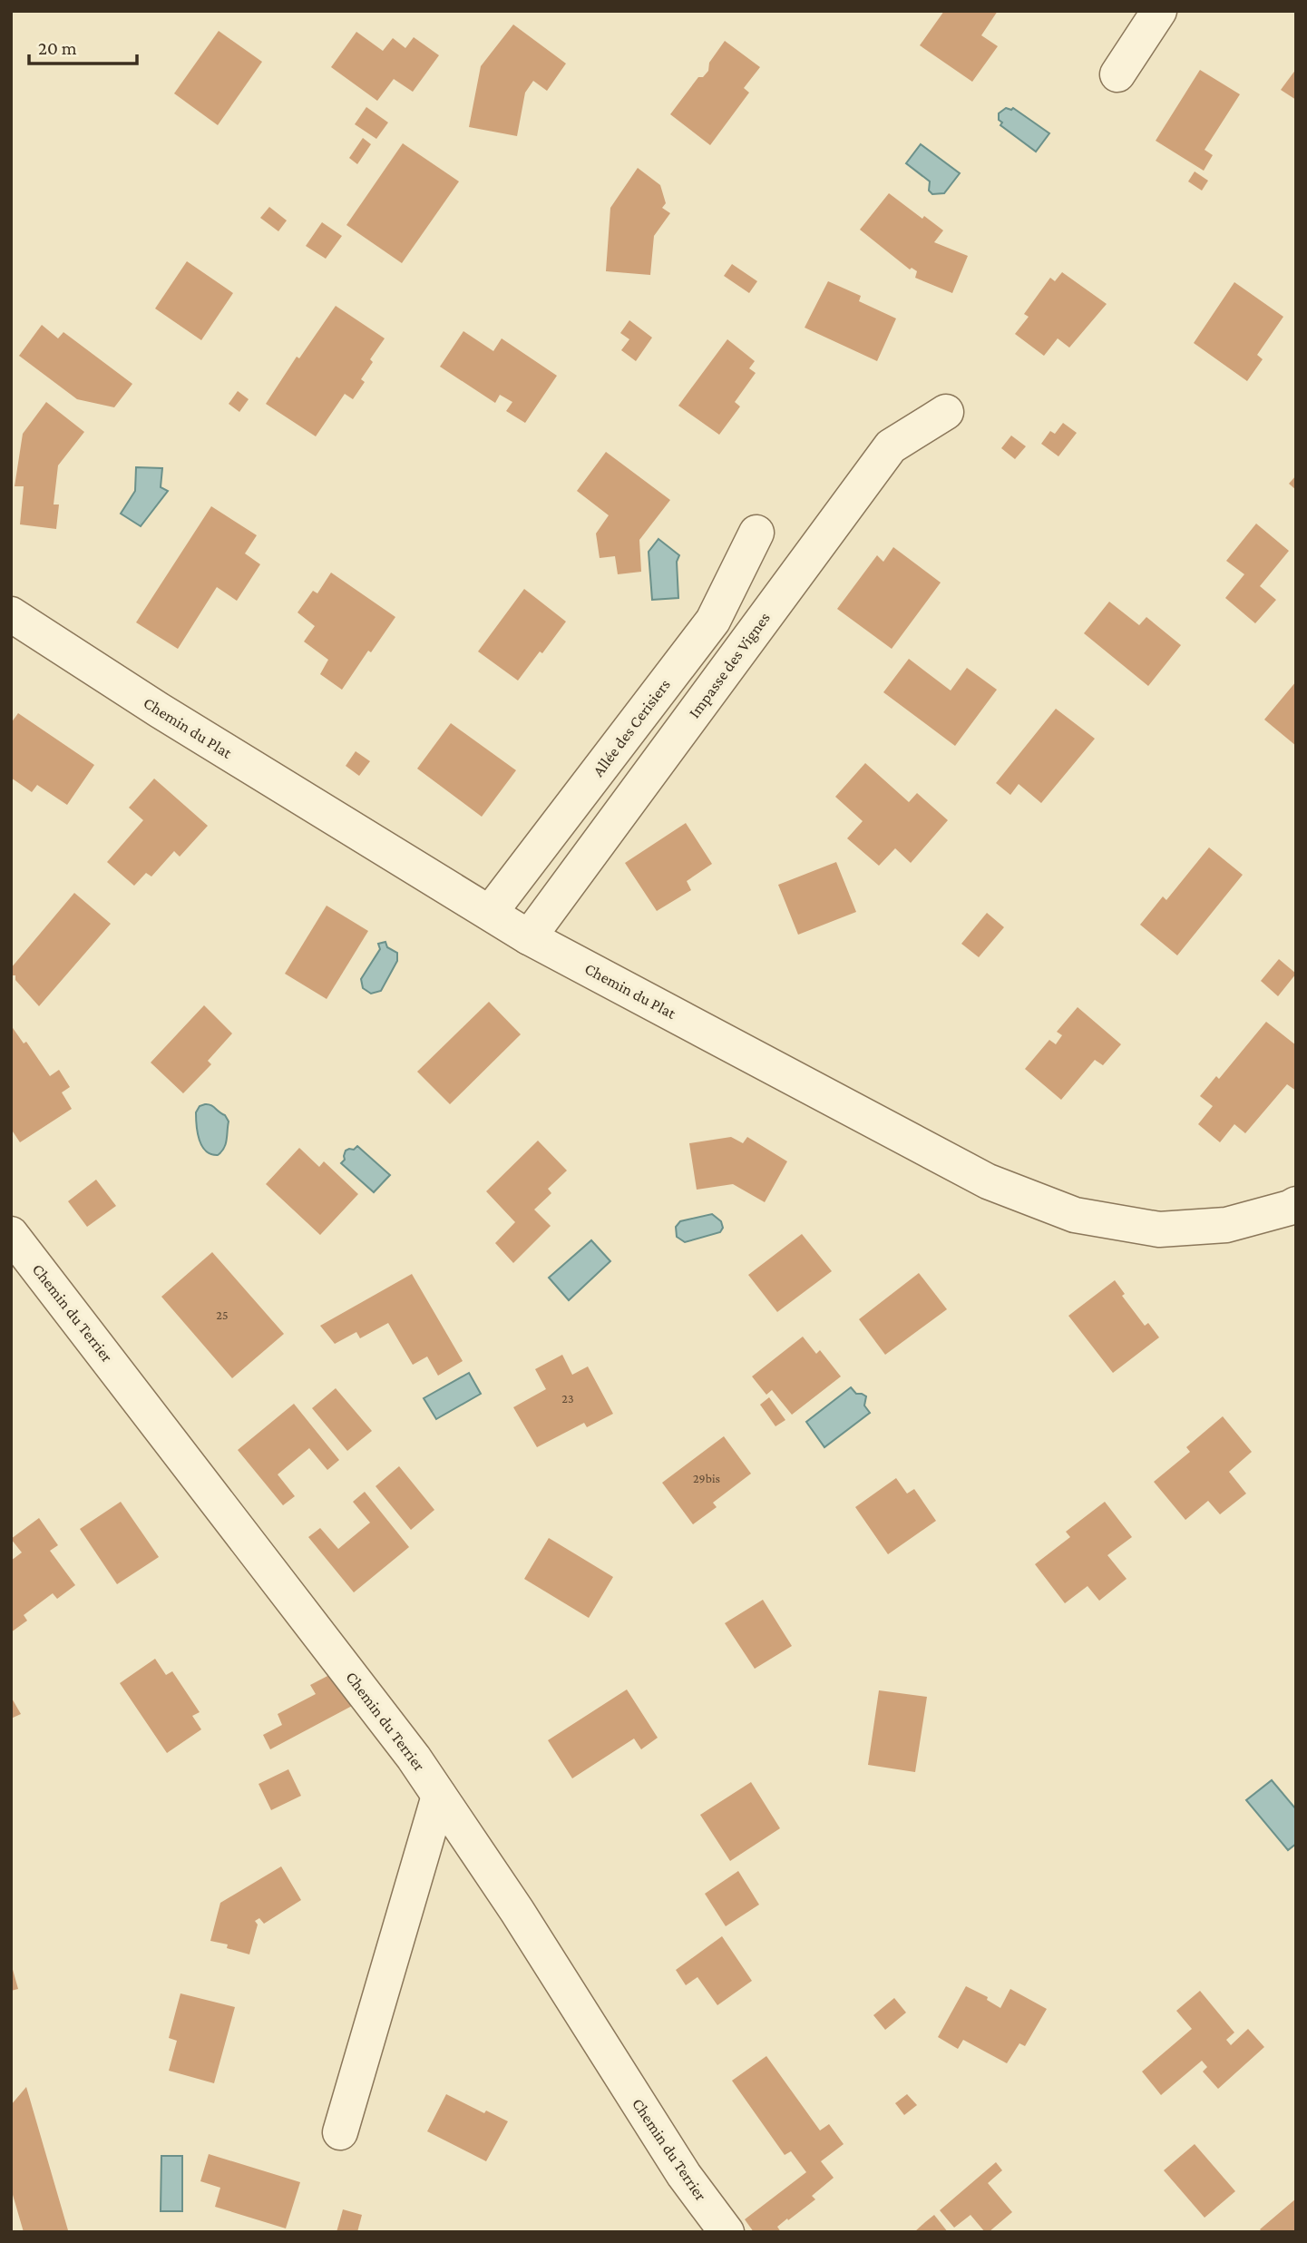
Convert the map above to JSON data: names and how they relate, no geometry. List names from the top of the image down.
{
  "streets": {
    "street": [
      "Impasse des Vignes",
      "Chemin du Plat",
      "Allée des Cerisiers",
      "Chemin du Terrier"
    ]
  },
  "crossings": [
    ["Impasse des Vignes", "Chemin du Plat"],
    ["Chemin du Plat", "Allée des Cerisiers"]
  ],
  "house_numbers": ["25", "23", "29bis"],
  "scale_bar": "20 m"
}
